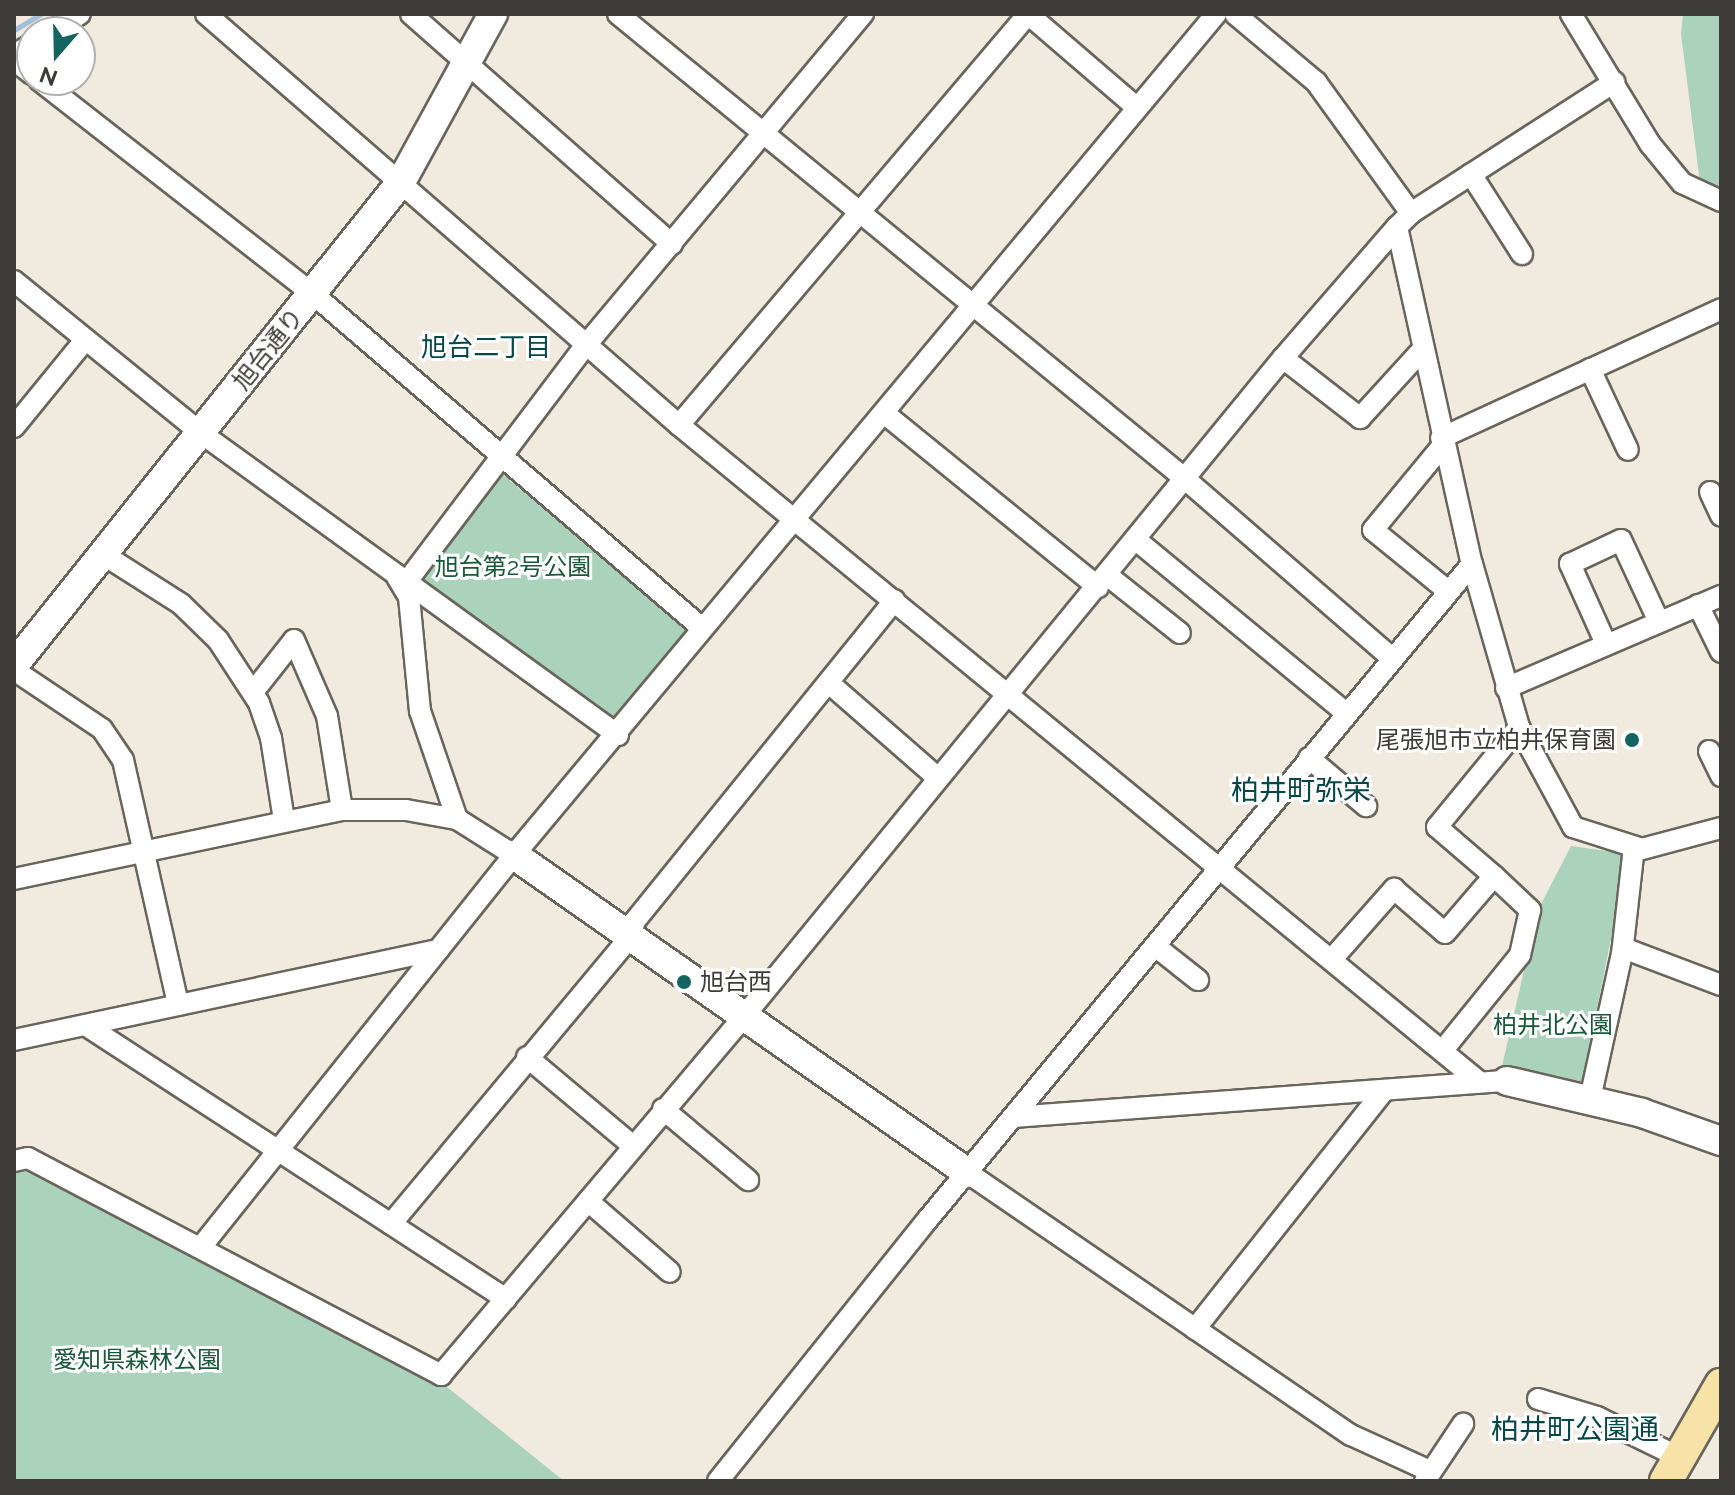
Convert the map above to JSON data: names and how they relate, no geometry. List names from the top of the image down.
{
  "streets": {
    "street": ["旭台通り"]
  },
  "districts": ["旭台二丁目", "柏井町弥栄", "柏井町公園通"],
  "parks": ["旭台第2号公園", "柏井北公園", "愛知県森林公園"],
  "places": ["尾張旭市立柏井保育園", "旭台西"],
  "north": "bottom"
}
